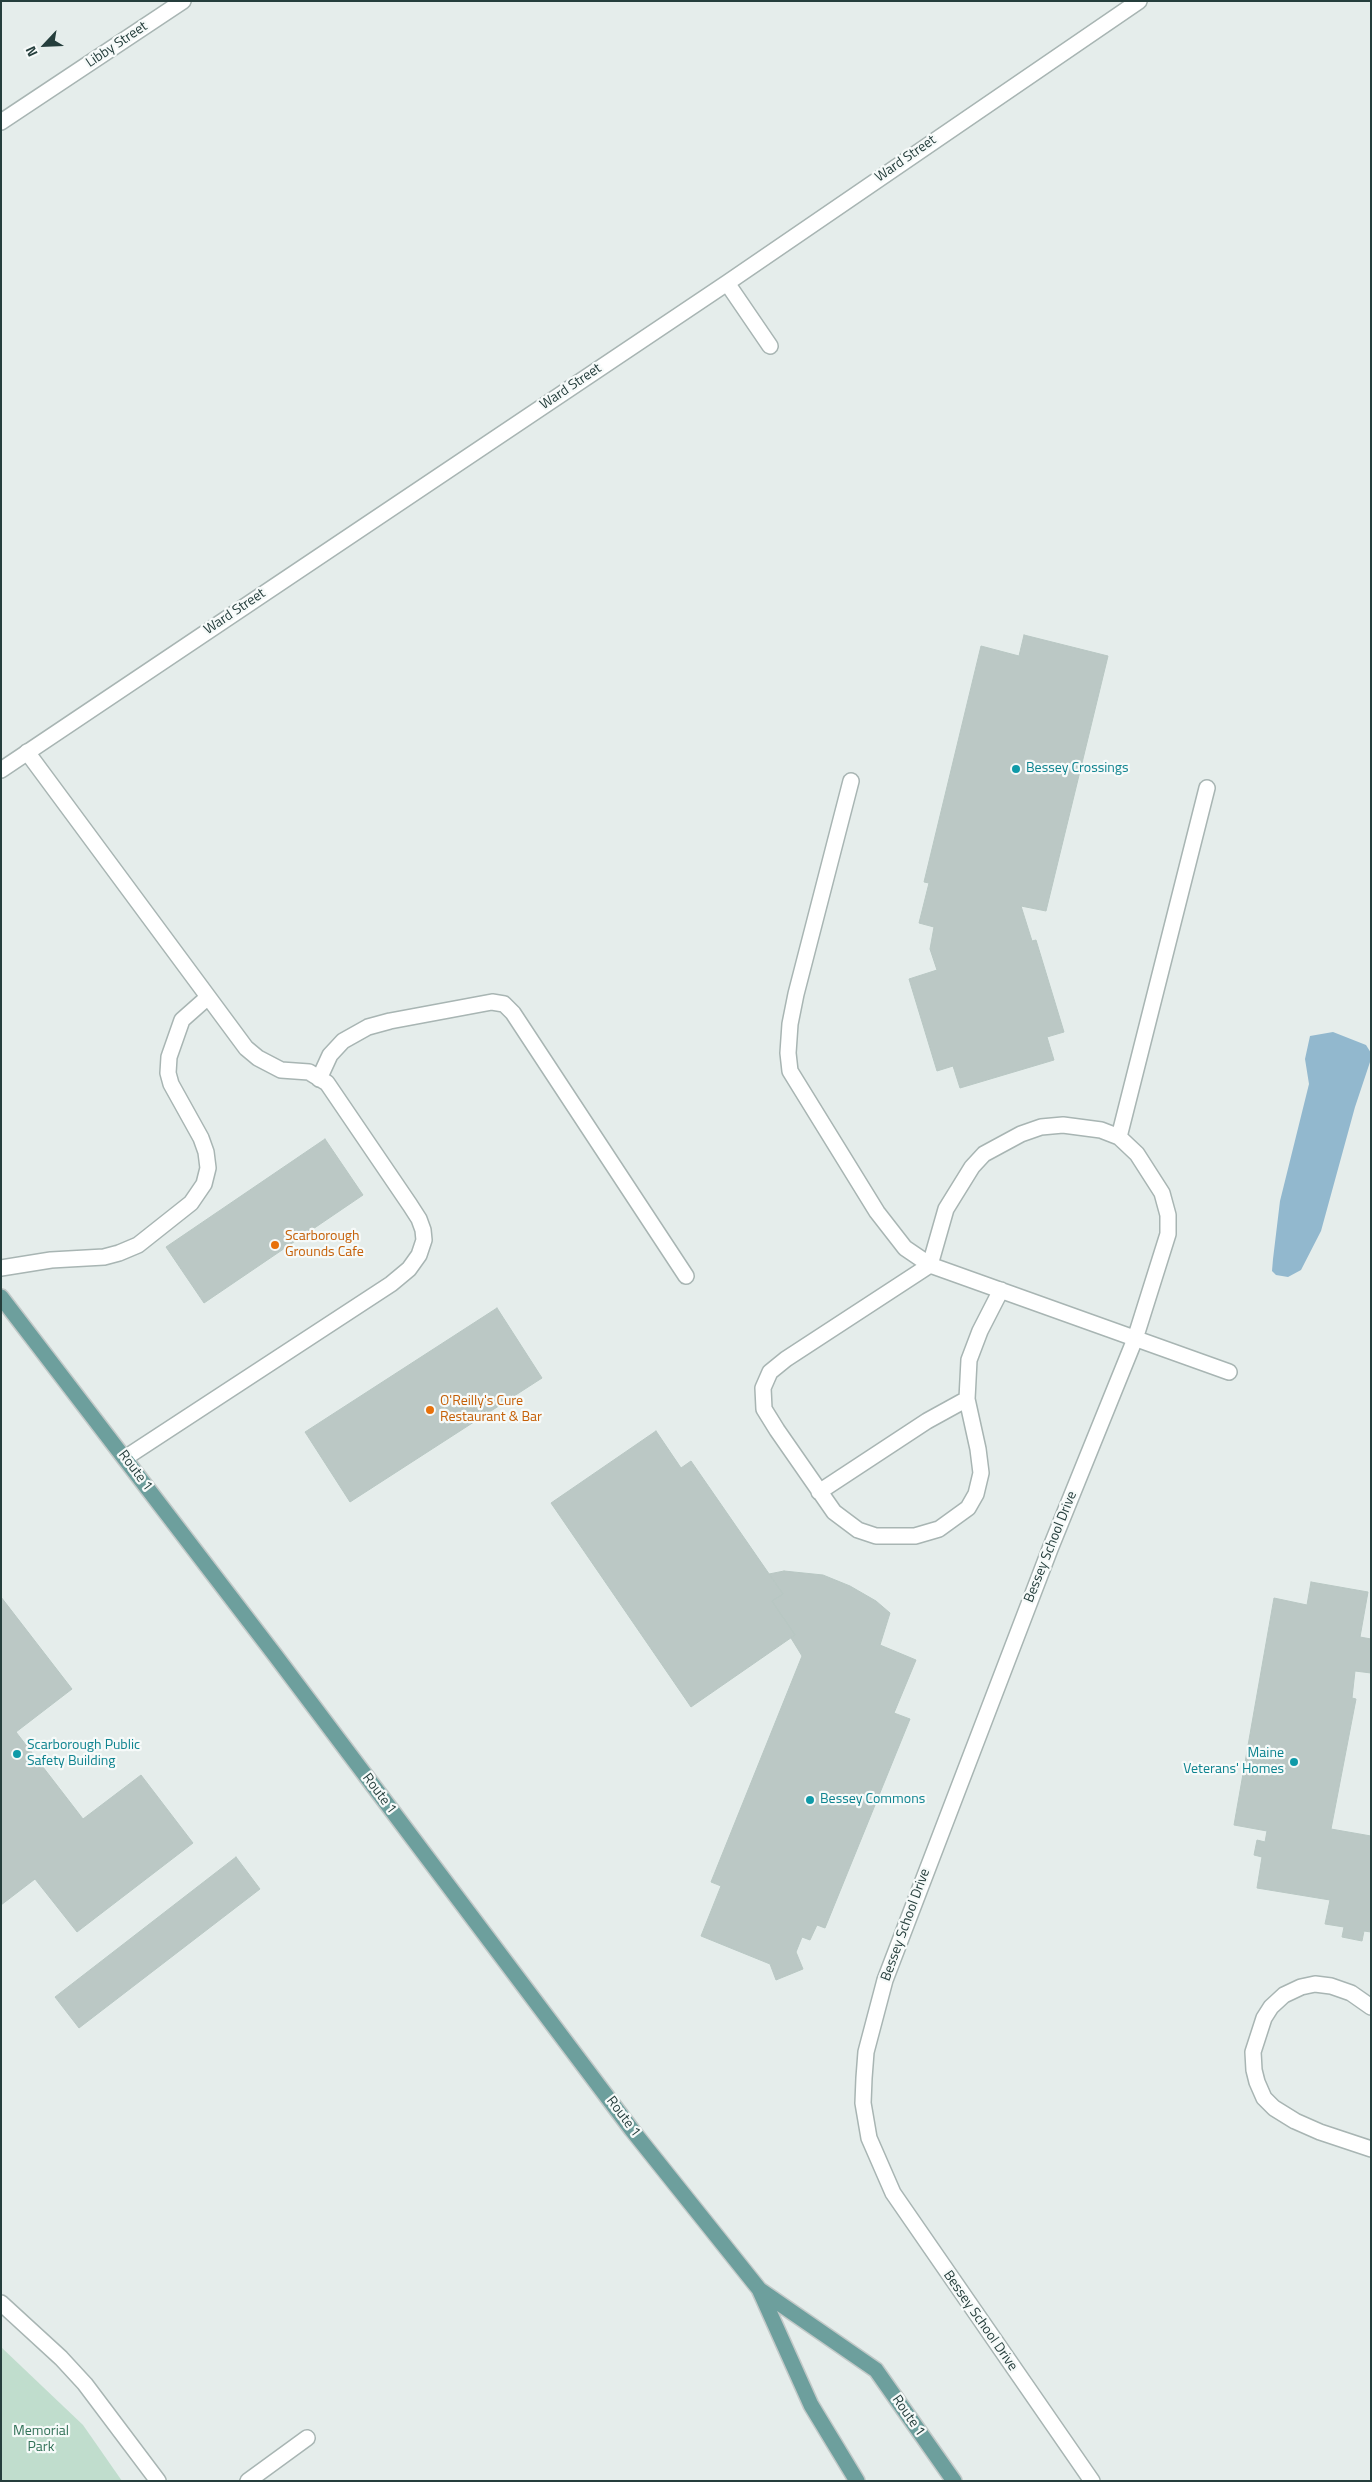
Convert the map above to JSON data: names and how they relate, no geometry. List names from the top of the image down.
{
  "streets": {
    "main road": ["Route 1"],
    "street": ["Libby Street", "Ward Street", "Bessey School Drive"]
  },
  "parks": ["Memorial Park"],
  "places": [
    "Bessey Crossings",
    "Scarborough Grounds Cafe",
    "O'Reilly's Cure Restaurant & Bar",
    "Scarborough Public Safety Building",
    "Maine Veterans' Homes",
    "Bessey Commons"
  ],
  "north": "bottom left"
}
